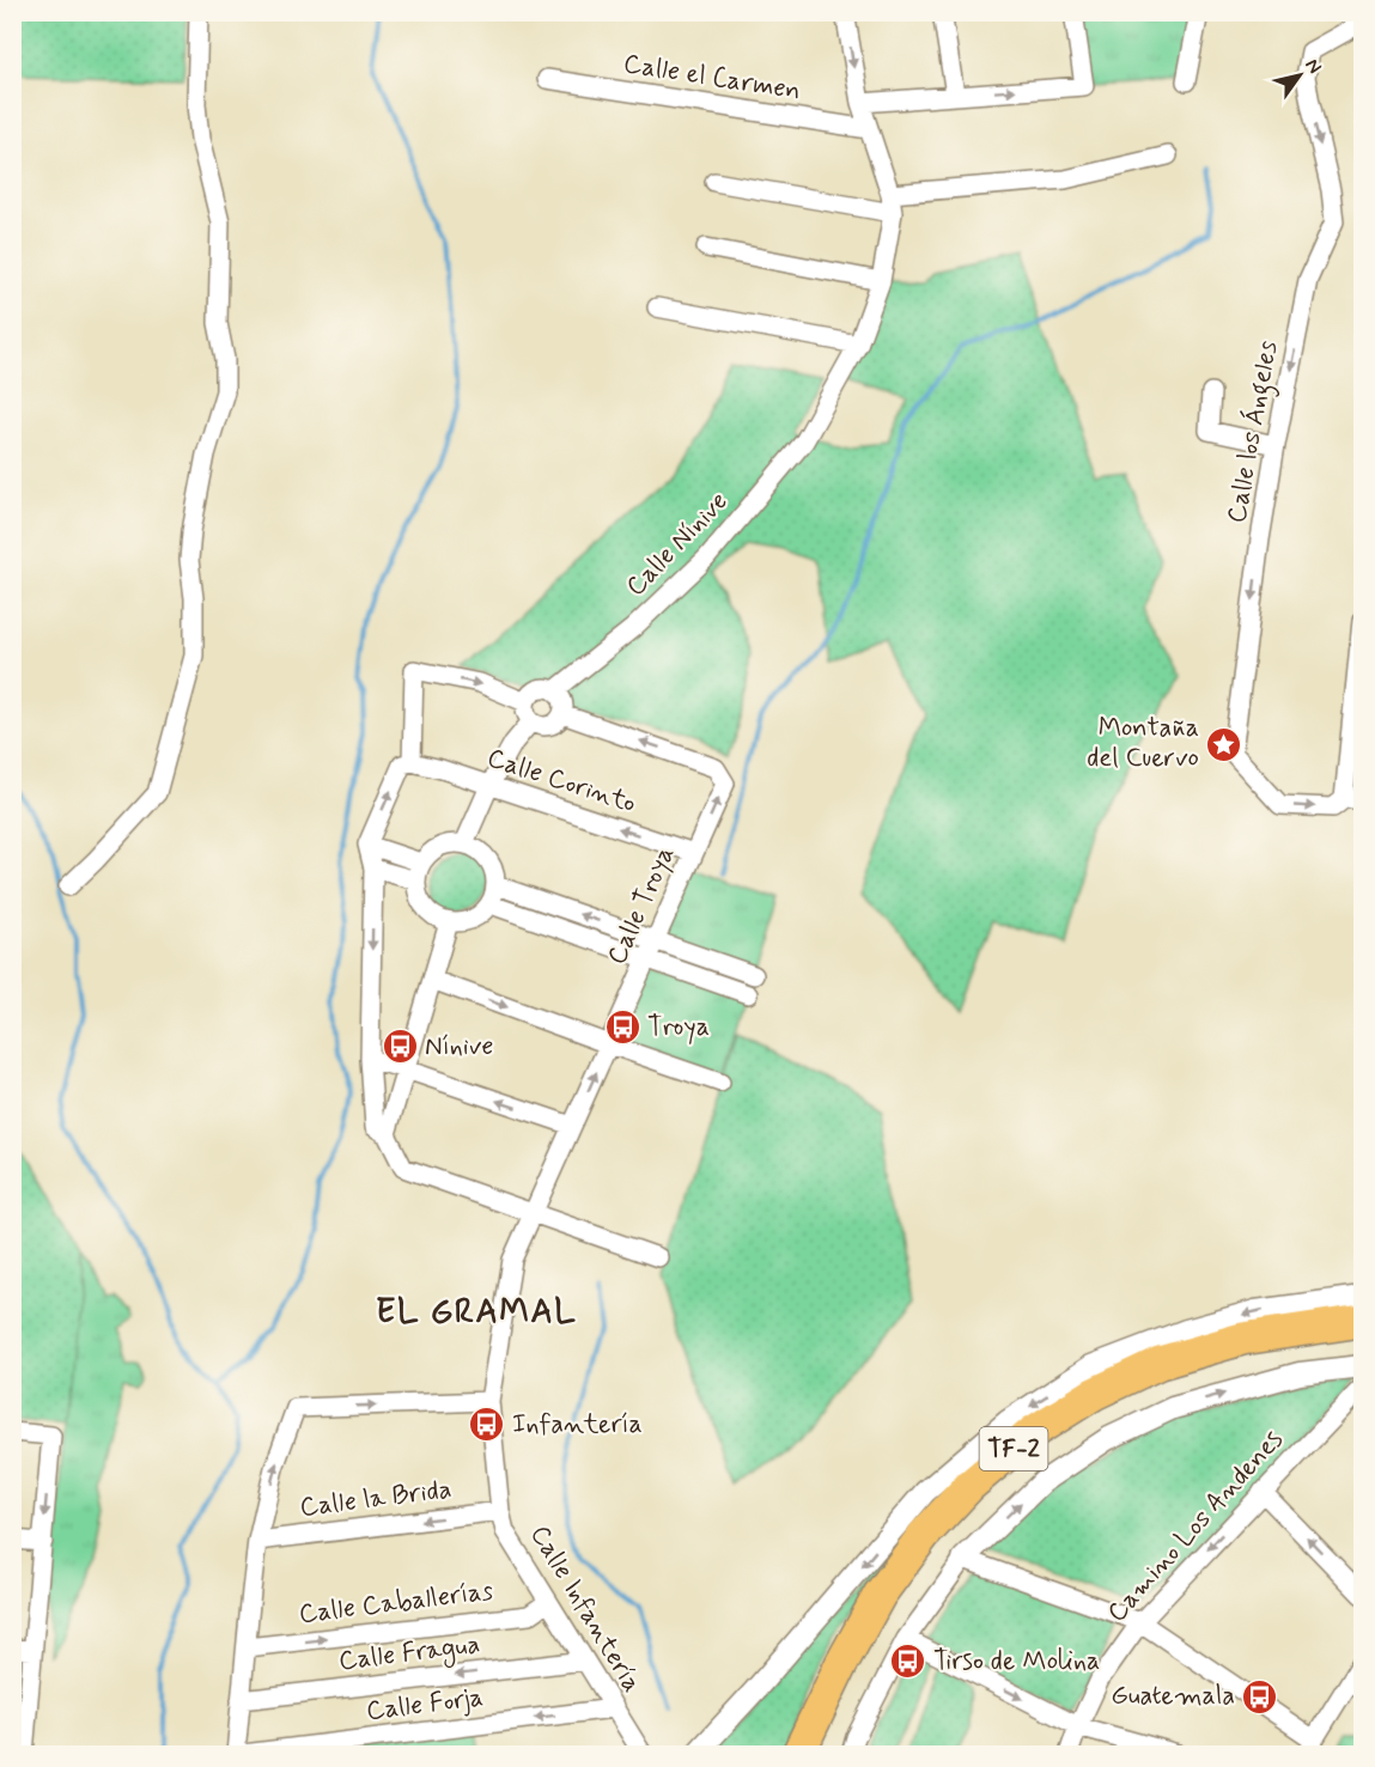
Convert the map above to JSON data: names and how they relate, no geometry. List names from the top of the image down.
{
  "streets": {
    "highway": ["TF-2"],
    "street": [
      "Calle el Carmen",
      "Calle los Ángeles",
      "Calle Nínive",
      "Calle Corinto",
      "Calle Troya",
      "Calle la Brida",
      "Camino Los Andenes",
      "Calle Caballerías",
      "Calle Infantería",
      "Calle Fragua",
      "Calle Forja"
    ]
  },
  "crossings": [
    ["Calle el Carmen", "Calle Nínive"],
    ["Calle Nínive", "Calle Troya"],
    ["Calle Corinto", "Calle Troya"],
    ["Calle Troya", "Calle Infantería"],
    ["Calle la Brida", "Calle Infantería"],
    ["Calle Caballerías", "Calle Infantería"],
    ["Calle Infantería", "Calle Fragua"],
    ["Calle Infantería", "Calle Forja"]
  ],
  "one_way": [
    "Calle los Ángeles",
    "Calle la Brida",
    "Calle Caballerías",
    "Calle Fragua",
    "Calle Forja"
  ],
  "districts": ["EL GRAMAL"],
  "places": {
    "place": ["Montaña del Cuervo"],
    "bus stop": [
      "Troya",
      "Nínive",
      "Infantería",
      "Tirso de Molina",
      "Guatemala"
    ]
  },
  "north": "top right"
}
